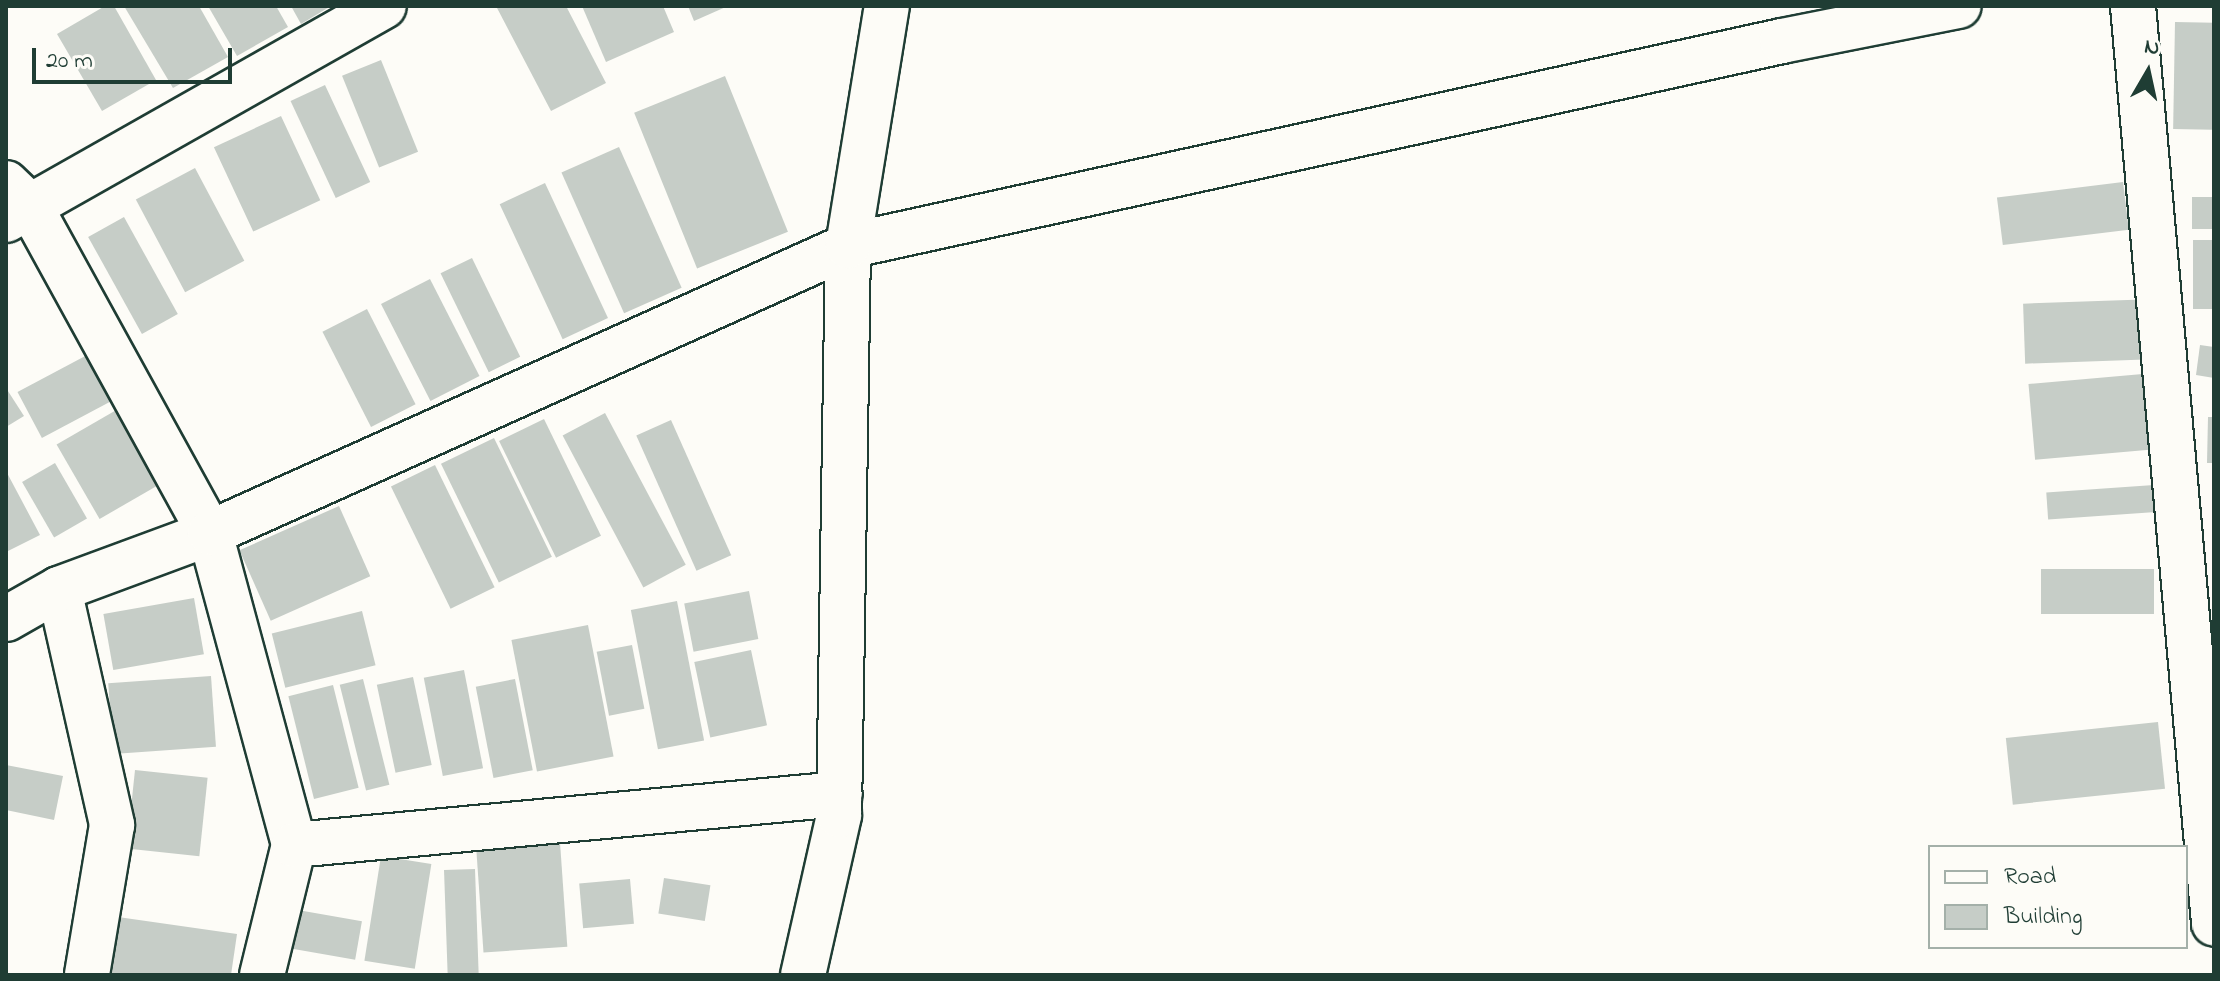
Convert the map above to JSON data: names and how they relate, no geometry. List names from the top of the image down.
{
  "legend": ["Road", "Building"],
  "scale_bar": "20 m",
  "north": "top"
}
